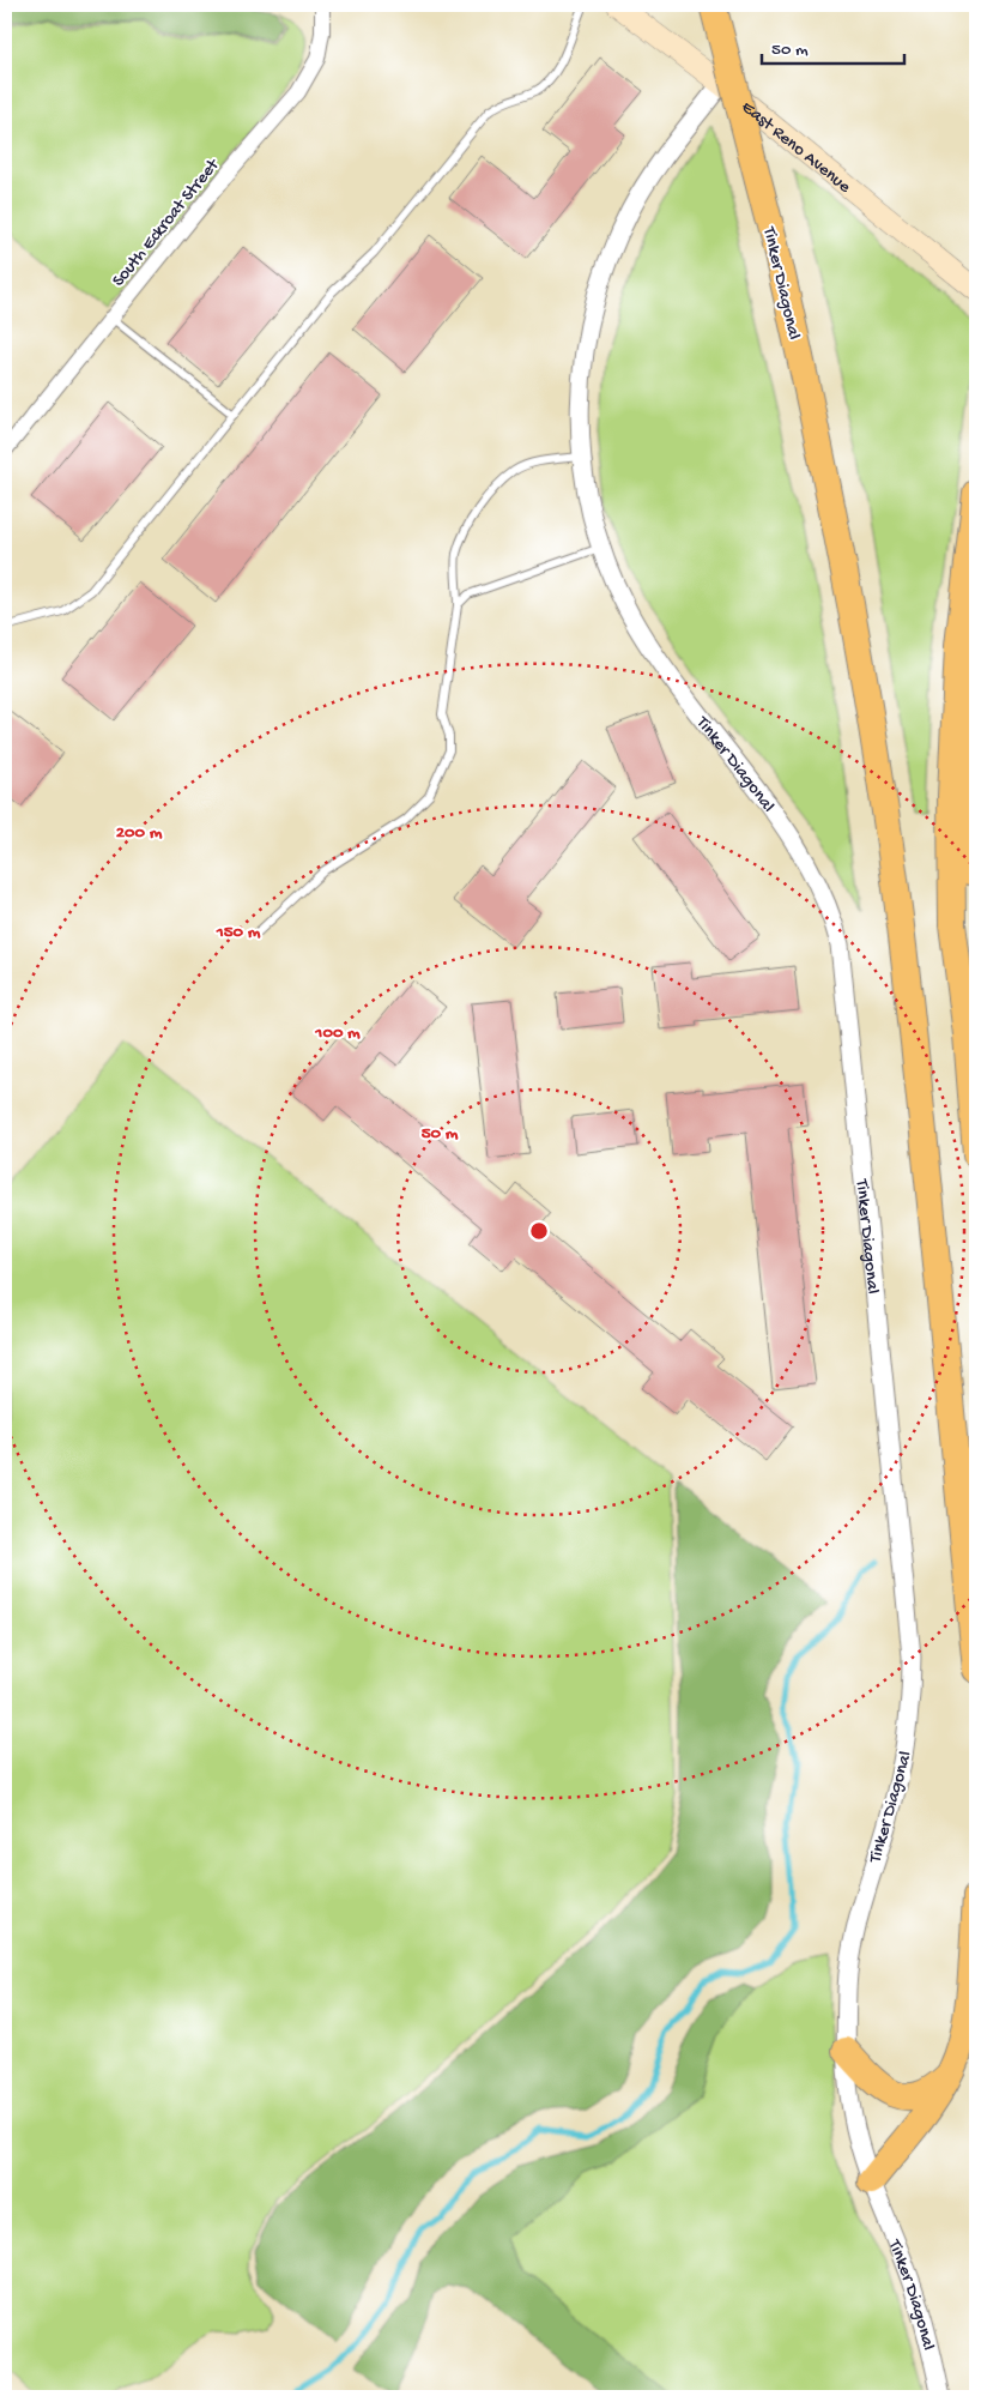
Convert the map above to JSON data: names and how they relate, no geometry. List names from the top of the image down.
{
  "streets": {
    "highway": ["Tinker Diagonal"],
    "main road": ["East Reno Avenue"],
    "street": ["South Eckroat Street"]
  },
  "crossings": [
    ["East Reno Avenue", "Tinker Diagonal"]
  ],
  "scale_bar": "50 m",
  "rings": [
    "200 m",
    "150 m",
    "100 m",
    "50 m"
  ]
}
